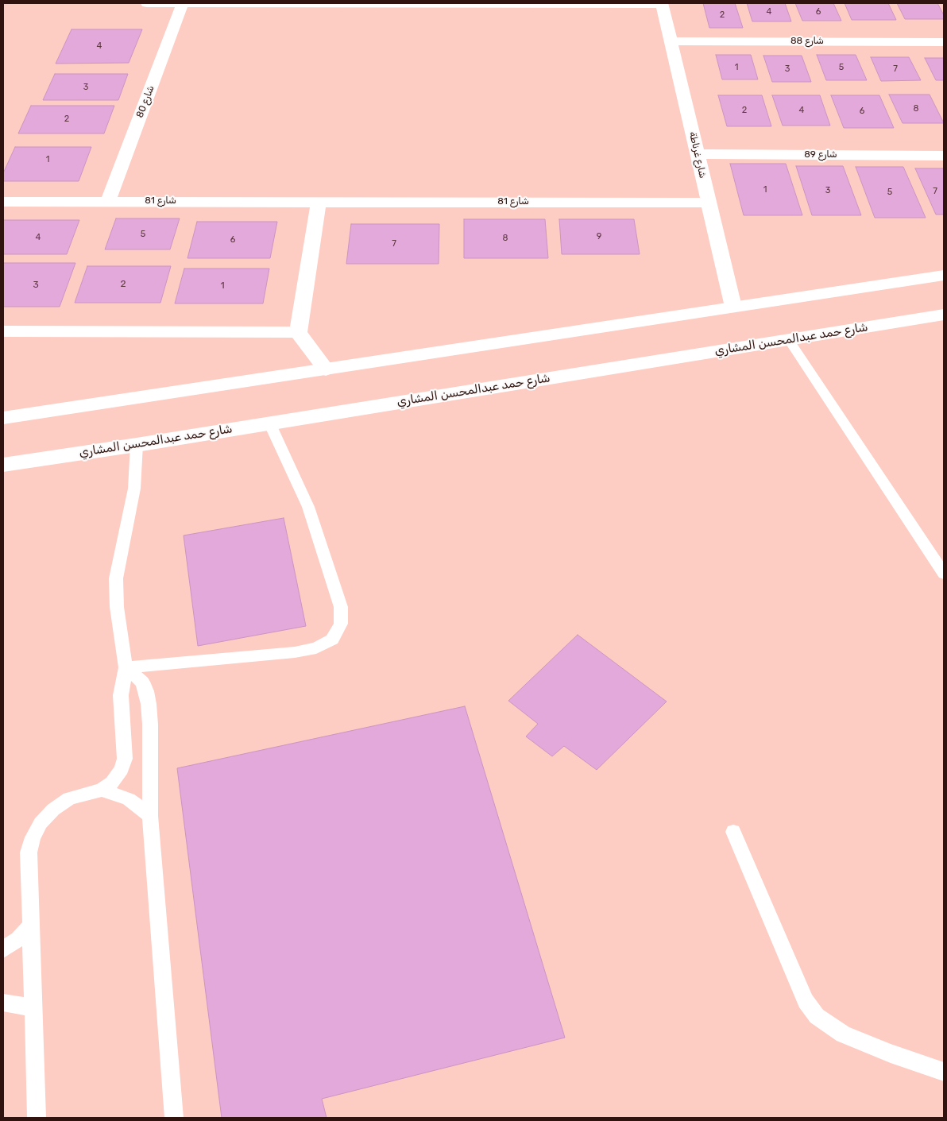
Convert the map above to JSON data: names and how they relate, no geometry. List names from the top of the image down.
{
  "streets": {
    "street": [
      "شارع 88",
      "شارع 80",
      "شارع غرناطة",
      "شارع 89",
      "شارع 81",
      "شارع حمد عبدالمحسن المشاري"
    ]
  },
  "crossings": [
    ["شارع 88", "شارع غرناطة"],
    ["شارع 80", "شارع 81"],
    ["شارع غرناطة", "شارع 89"],
    ["شارع غرناطة", "شارع 81"]
  ],
  "house_numbers": [
    "4",
    "6",
    "2",
    "4",
    "1",
    "5",
    "3",
    "7",
    "3",
    "8",
    "2",
    "4",
    "6",
    "2",
    "1",
    "1",
    "3",
    "7",
    "5",
    "5",
    "9",
    "4",
    "8",
    "6",
    "7",
    "2",
    "3",
    "1"
  ]
}
